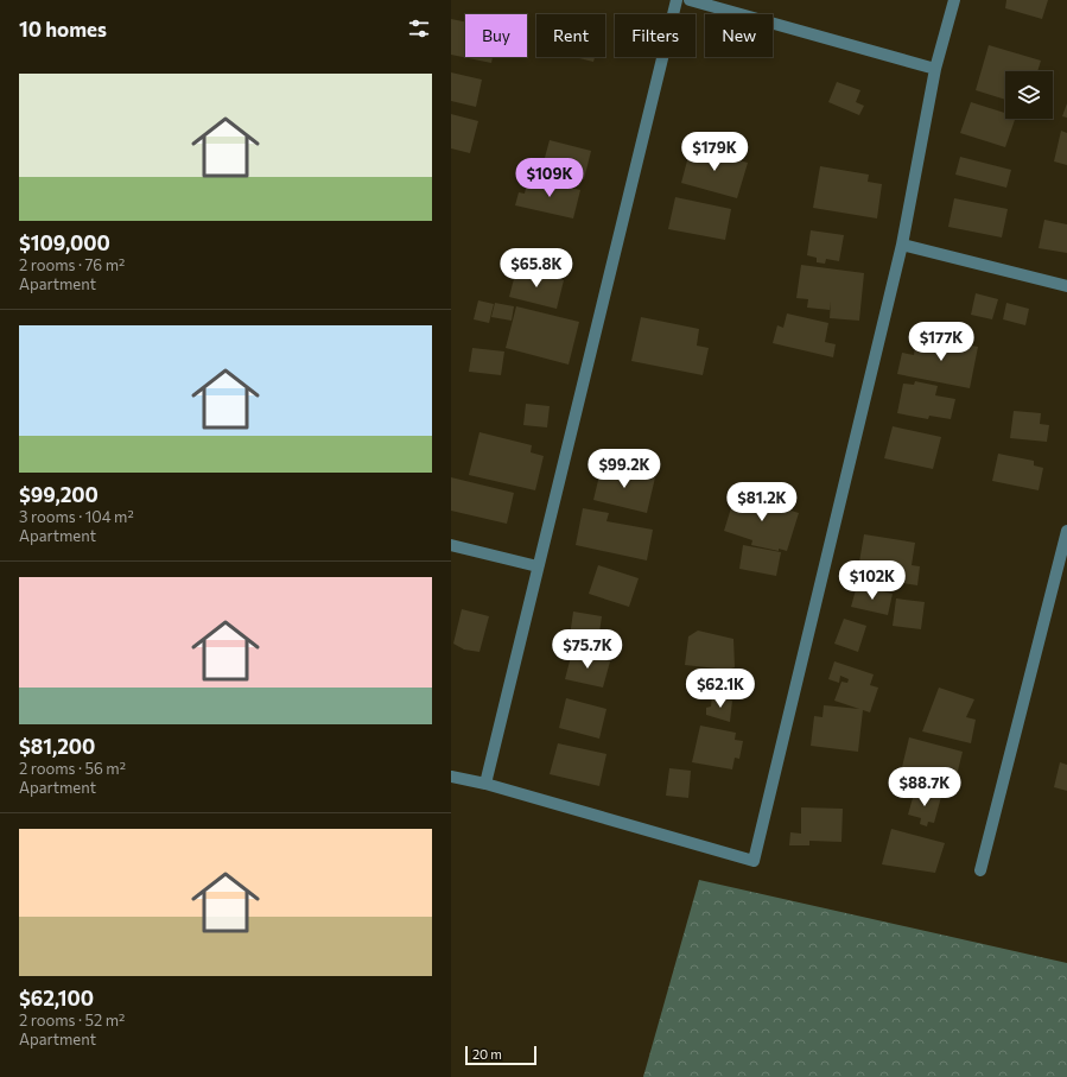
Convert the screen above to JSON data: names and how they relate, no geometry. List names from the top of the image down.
{
  "scale_bar": "20 m",
  "page": {
    "heading": "10 homes",
    "chip": [
      "Buy",
      "Rent",
      "Filters",
      "New"
    ],
    "list": [
      {
        "name": "$109,000",
        "note": "2 rooms · 76 m² · Apartment"
      },
      {
        "name": "$99,200",
        "note": "3 rooms · 104 m² · Apartment"
      },
      {
        "name": "$81,200",
        "note": "2 rooms · 56 m² · Apartment"
      },
      {
        "name": "$62,100",
        "note": "2 rooms · 52 m² · Apartment"
      }
    ],
    "price": [
      "$179K",
      "$109K",
      "$65.8K",
      "$177K",
      "$99.2K",
      "$81.2K",
      "$102K",
      "$75.7K",
      "$62.1K",
      "$88.7K"
    ],
    "scale": "20 m"
  }
}
